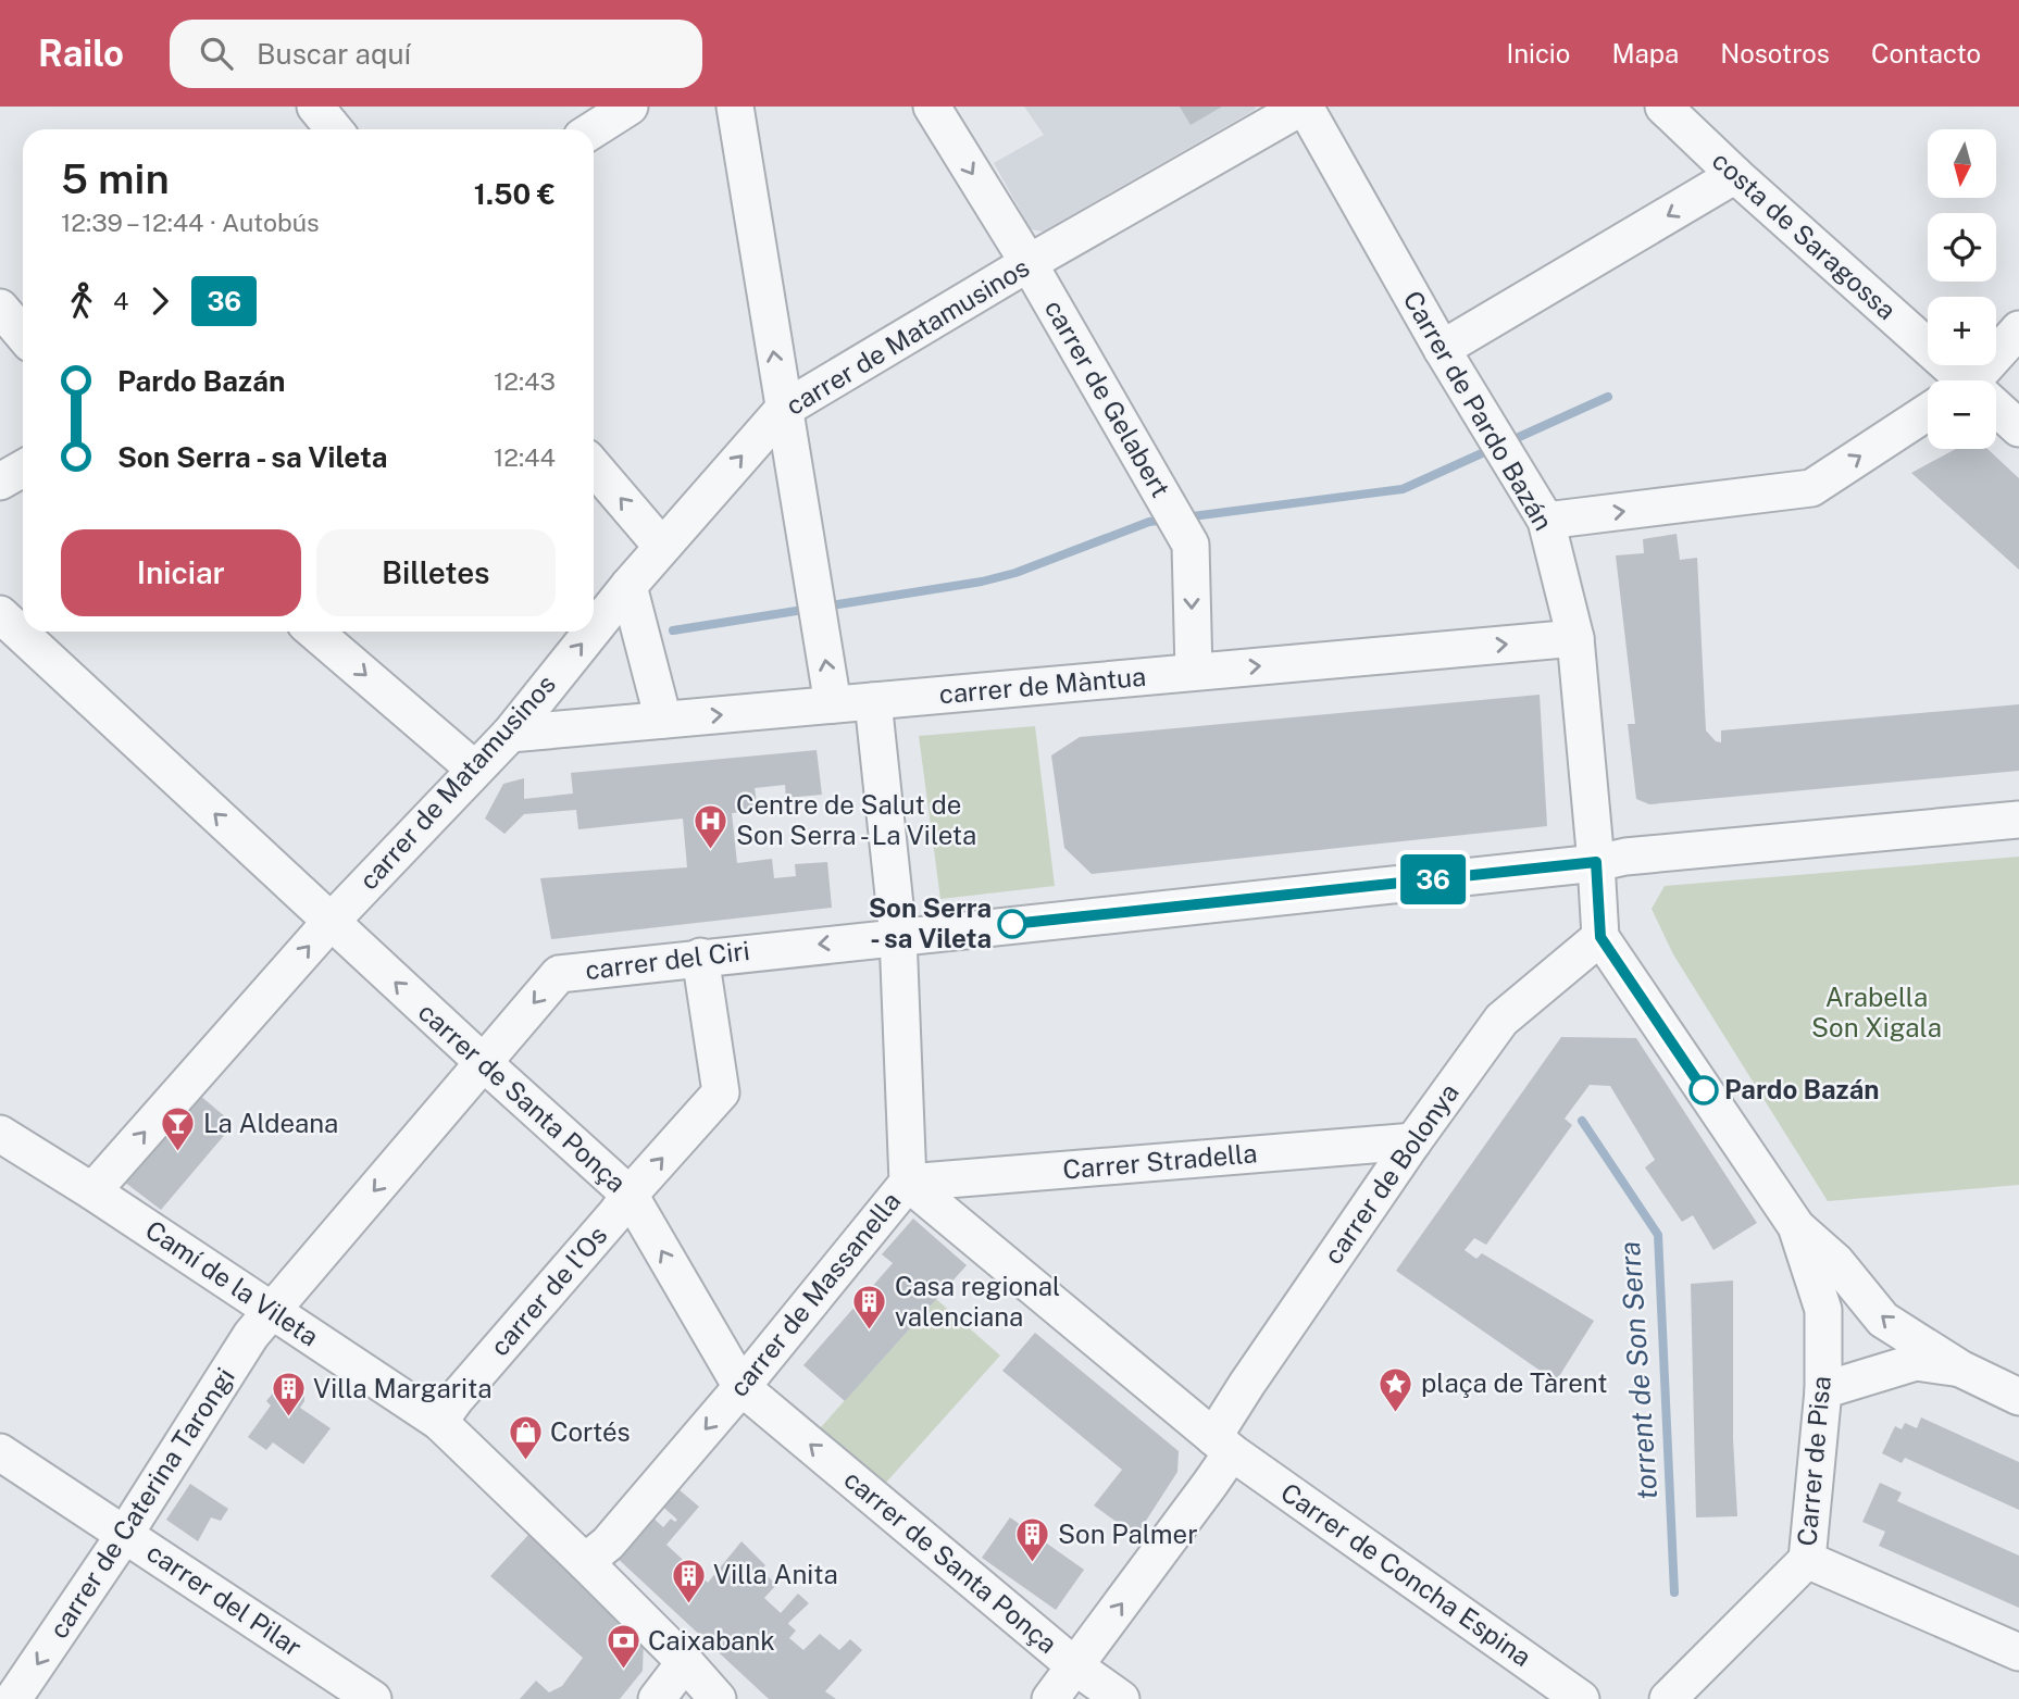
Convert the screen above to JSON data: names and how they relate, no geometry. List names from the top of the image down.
{
  "streets": {
    "street": [
      "costa de Saragossa",
      "carrer de Matamusinos",
      "carrer de Gelabert",
      "Carrer de Pardo Bazán",
      "carrer de Màntua",
      "carrer del Ciri",
      "carrer de Santa Ponça",
      "Carrer Stradella",
      "carrer de Bolonya",
      "Camí de la Vileta",
      "carrer de l'Os",
      "carrer de Massanella",
      "Carrer de Pisa",
      "carrer de Caterina Tarongi",
      "Carrer de Concha Espina",
      "carrer del Pilar"
    ]
  },
  "crossings": [
    ["carrer de Matamusinos", "carrer de Gelabert"],
    ["carrer de Matamusinos", "Carrer de Pardo Bazán"],
    ["carrer de Matamusinos", "carrer de Màntua"],
    ["carrer de Matamusinos", "carrer de Santa Ponça"],
    ["carrer de Matamusinos", "Camí de la Vileta"],
    ["carrer de Gelabert", "carrer de Màntua"],
    ["Carrer de Pardo Bazán", "carrer de Màntua"],
    ["Carrer de Pardo Bazán", "carrer del Ciri"],
    ["Carrer de Pardo Bazán", "carrer de Bolonya"],
    ["carrer de Màntua", "carrer de Massanella"],
    ["carrer del Ciri", "carrer de Santa Ponça"],
    ["carrer del Ciri", "Camí de la Vileta"],
    ["carrer del Ciri", "carrer de l'Os"],
    ["carrer del Ciri", "carrer de Massanella"],
    ["carrer del Ciri", "carrer de Caterina Tarongi"],
    ["carrer de Santa Ponça", "carrer de Bolonya"],
    ["carrer de Santa Ponça", "carrer de l'Os"],
    ["carrer de Santa Ponça", "carrer de Massanella"],
    ["Carrer Stradella", "carrer de Bolonya"],
    ["Carrer Stradella", "carrer de Massanella"],
    ["Carrer Stradella", "Carrer de Concha Espina"],
    ["carrer de Bolonya", "Carrer de Concha Espina"],
    ["Camí de la Vileta", "carrer de l'Os"],
    ["Camí de la Vileta", "carrer de Massanella"],
    ["Camí de la Vileta", "carrer de Caterina Tarongi"],
    ["carrer de Massanella", "Carrer de Concha Espina"],
    ["carrer de Caterina Tarongi", "carrer del Pilar"]
  ],
  "one_way": [
    "carrer de Matamusinos",
    "carrer de Màntua",
    "carrer del Ciri",
    "carrer de Santa Ponça",
    "carrer de l'Os",
    "carrer de Caterina Tarongi"
  ],
  "water": ["torrent de Son Serra"],
  "parks": ["Arabella Son Xigala"],
  "places": {
    "hospital": ["Centre de Salut de Son Serra - La Vileta"],
    "other": ["Son Serra - sa Vileta", "Pardo Bazán"],
    "bar": ["La Aldeana"],
    "building": [
      "Casa regional valenciana",
      "Villa Margarita",
      "Son Palmer",
      "Villa Anita"
    ],
    "place": ["plaça de Tàrent"],
    "shop": ["Cortés"],
    "bank": ["Caixabank"]
  },
  "lines": ["bus line 36"],
  "north": "bottom",
  "page": {
    "header": "Railo",
    "search": "Buscar aquí",
    "nav": [
      "Inicio",
      "Mapa",
      "Nosotros",
      "Contacto"
    ],
    "on_map": "36",
    "map_buttons": ["+", "−"],
    "heading": ["5 min", "12:39 – 12:44 · Autobús", "1.50 €"],
    "legs": ["4", "36"],
    "list": [
      {
        "name": "Pardo Bazán",
        "value": "12:43"
      },
      {
        "name": "Son Serra - sa Vileta",
        "value": "12:44"
      }
    ],
    "buttons": ["Iniciar", "Billetes"]
  }
}
